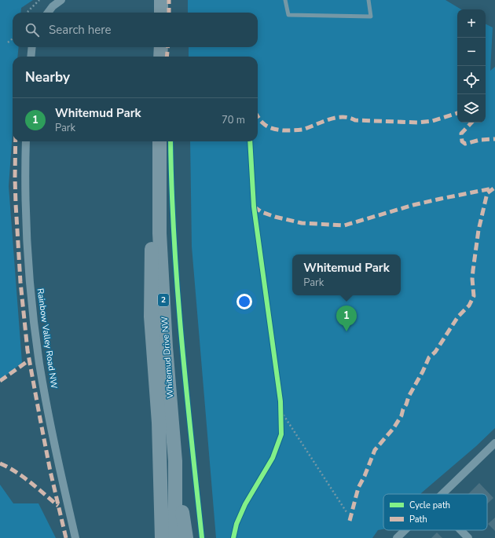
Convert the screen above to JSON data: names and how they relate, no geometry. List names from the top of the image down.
{
  "streets": {
    "highway": ["2", "Whitemud Drive NW"],
    "street": ["Rainbow Valley Road NW"]
  },
  "legend": ["Cycle path", "Path"],
  "page": {
    "map_buttons": ["+", "−"],
    "search": "Search here",
    "heading": "Nearby",
    "list": [
      {
        "mark": "1",
        "name": "Whitemud Park",
        "note": "Park",
        "value": "70 m"
      }
    ],
    "popup": ["Whitemud Park", "Park"],
    "pins": "1"
  }
}
